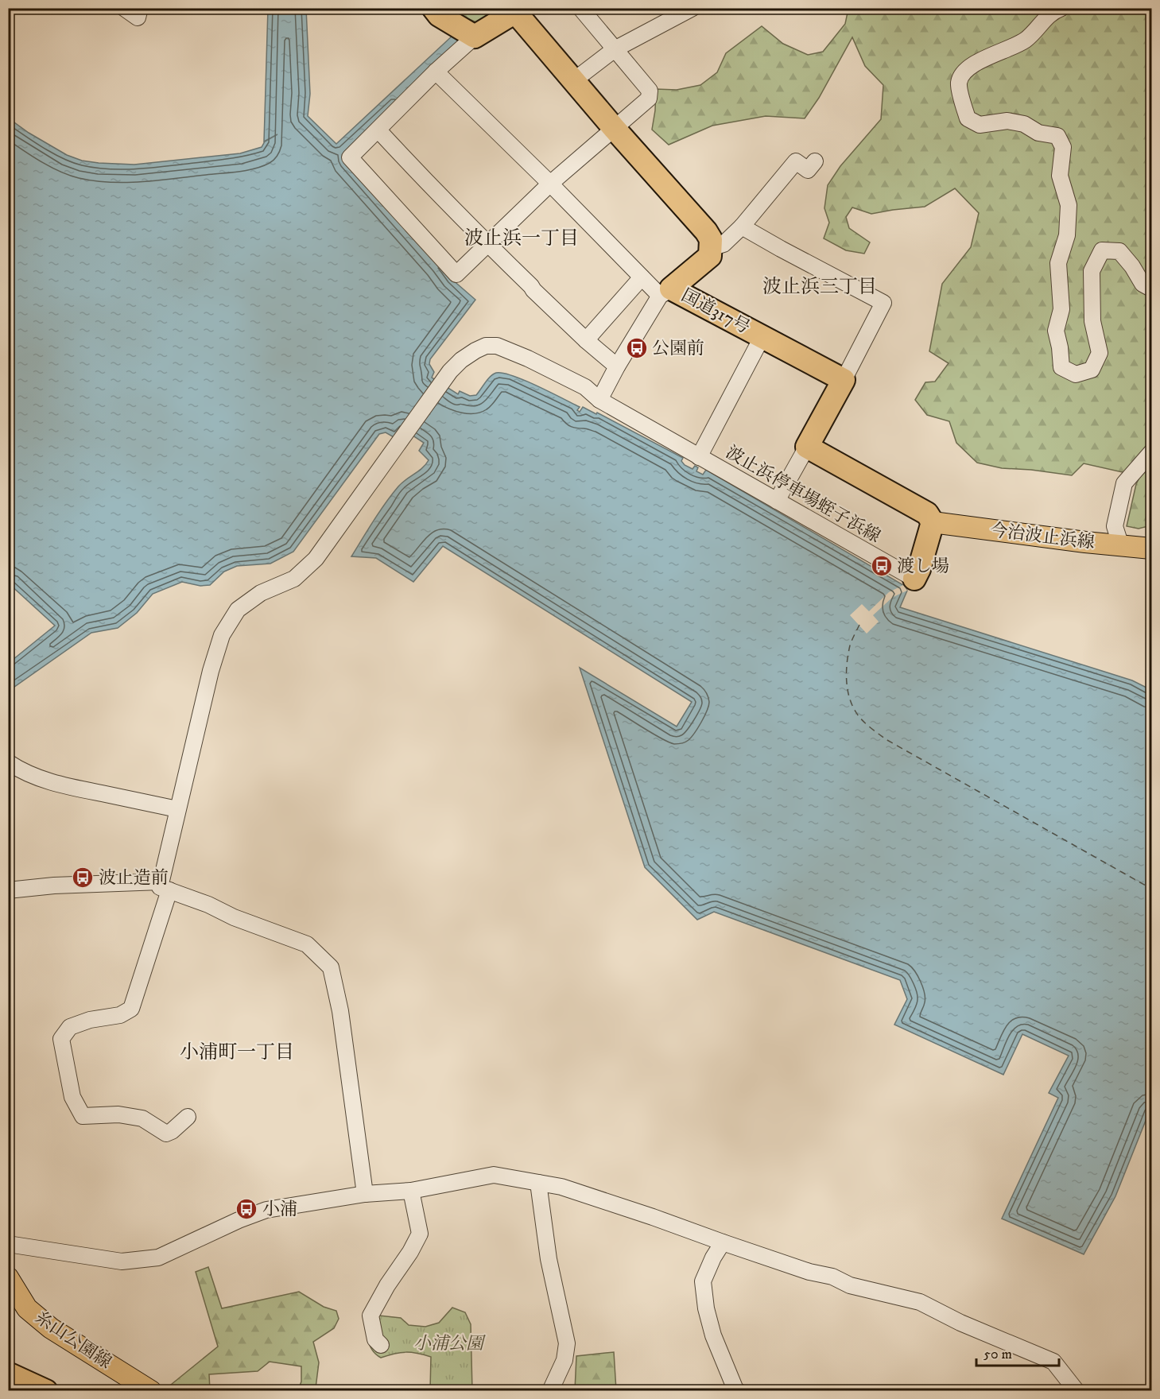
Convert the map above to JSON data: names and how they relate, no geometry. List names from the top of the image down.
{
  "streets": {
    "highway": ["国道317号"],
    "main road": ["今治波止浜線", "糸山公園線"],
    "street": ["波止浜停車場蛭子浜線"]
  },
  "districts": ["波止浜一丁目", "波止浜三丁目", "小浦町一丁目"],
  "parks": ["小浦公園"],
  "places": {
    "bus stop": [
      "公園前",
      "渡し場",
      "波止造前",
      "小浦"
    ]
  },
  "scale_bar": "50 m"
}
